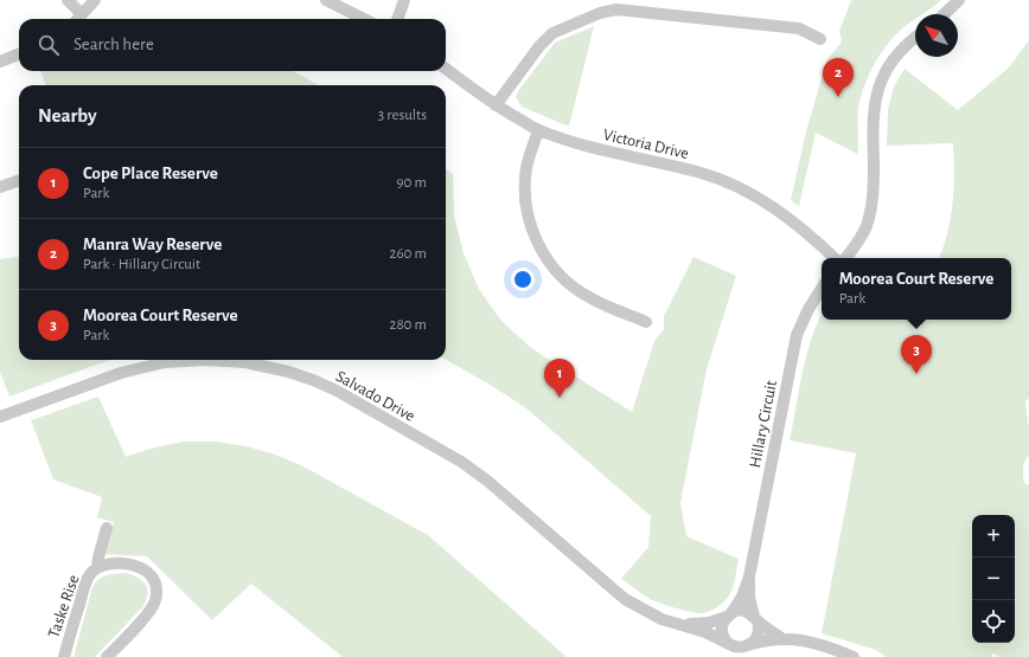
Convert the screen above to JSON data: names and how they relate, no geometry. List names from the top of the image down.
{
  "streets": {
    "street": [
      "Victoria Drive",
      "Salvado Drive",
      "Hillary Circuit",
      "Taske Rise"
    ]
  },
  "crossings": [
    ["Salvado Drive", "Hillary Circuit"]
  ],
  "north": "top left",
  "page": {
    "search": "Search here",
    "pins": ["2", "3", "1"],
    "heading": ["Nearby", "3 results"],
    "list": [
      {
        "mark": "1",
        "name": "Cope Place Reserve",
        "note": "Park",
        "value": "90 m"
      },
      {
        "mark": "2",
        "name": "Manra Way Reserve",
        "note": "Park · Hillary Circuit",
        "value": "260 m"
      },
      {
        "mark": "3",
        "name": "Moorea Court Reserve",
        "note": "Park",
        "value": "280 m"
      }
    ],
    "popup": ["Moorea Court Reserve", "Park"],
    "map_buttons": ["+", "−"]
  }
}
